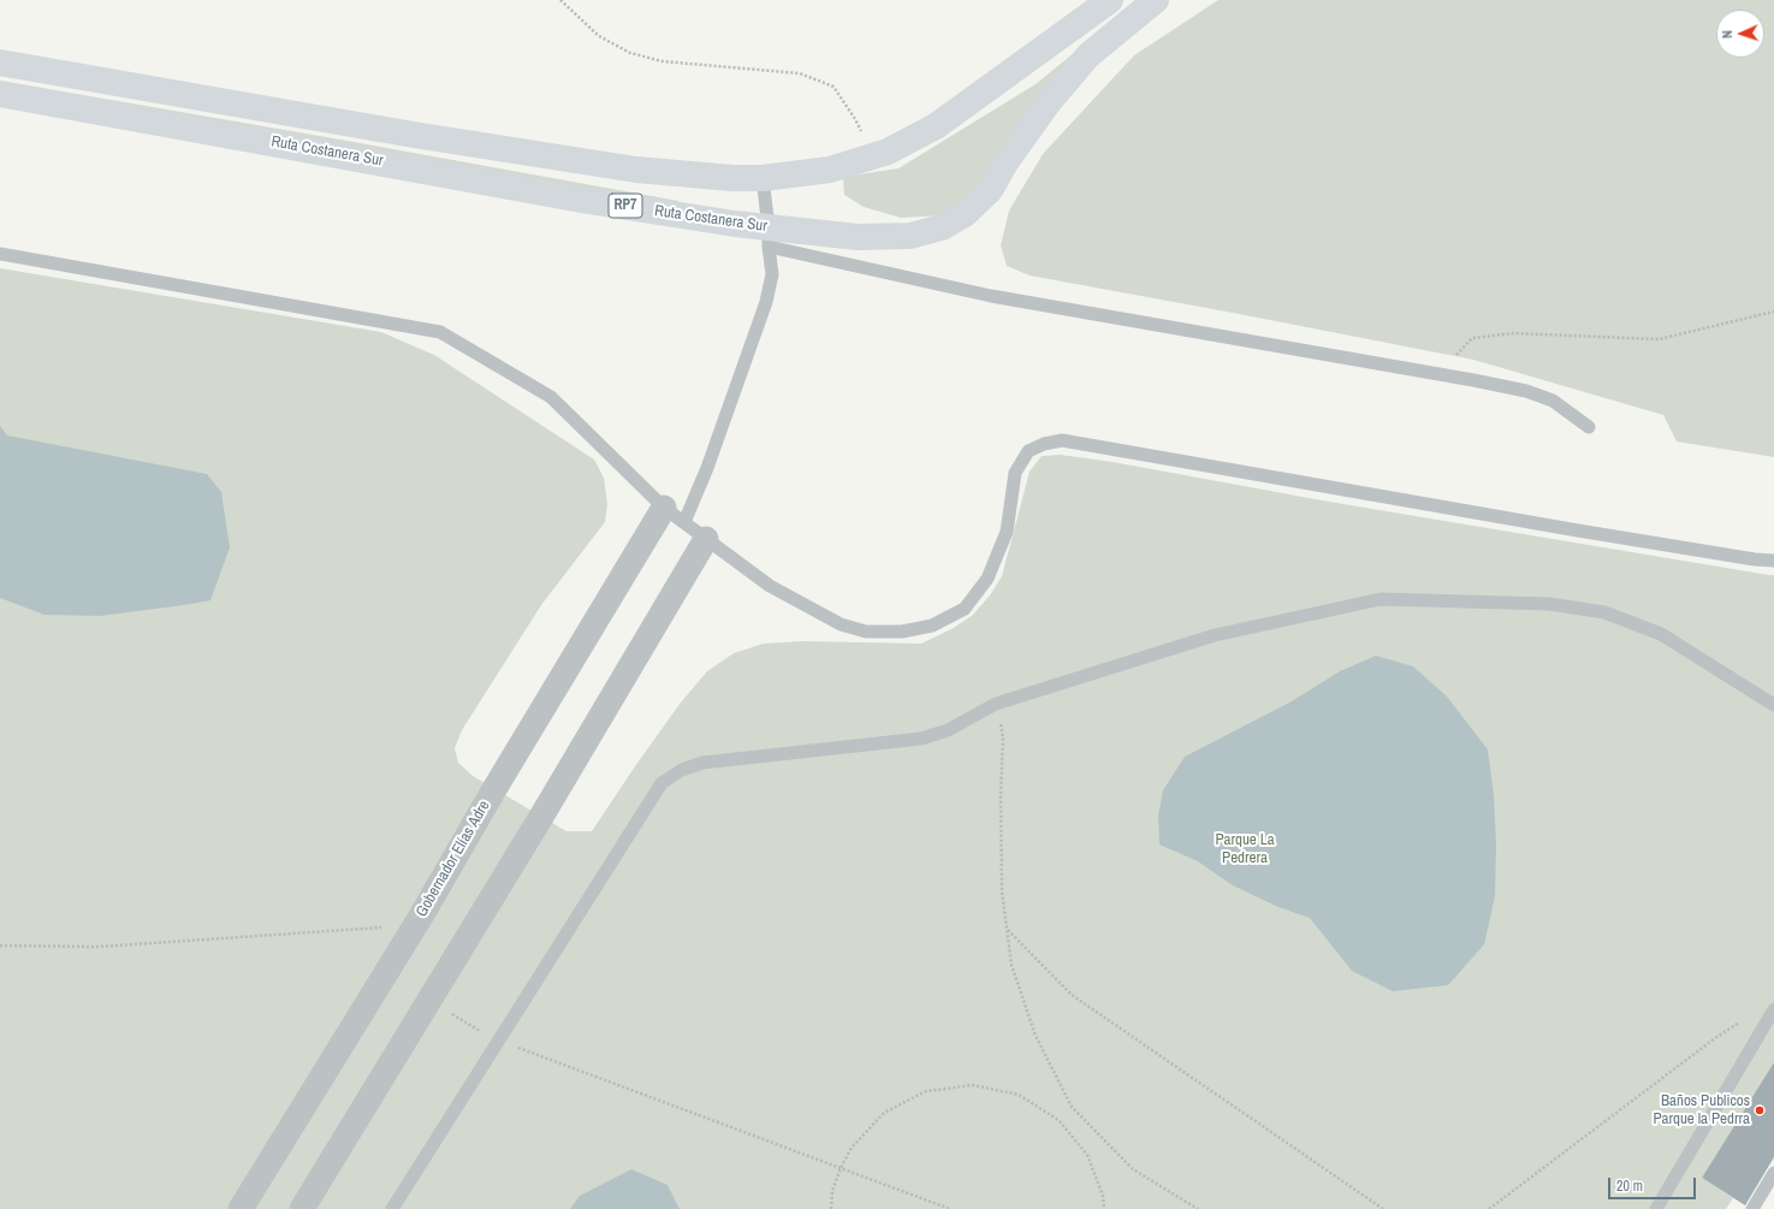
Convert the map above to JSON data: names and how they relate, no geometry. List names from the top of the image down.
{
  "streets": {
    "main road": ["Ruta Costanera Sur", "RP7"],
    "street": ["Gobernador Elías Adre"]
  },
  "parks": ["Parque La Pedrera"],
  "places": ["Baños Publicos Parque la Pedrra"],
  "scale_bar": "20 m",
  "north": "left"
}
